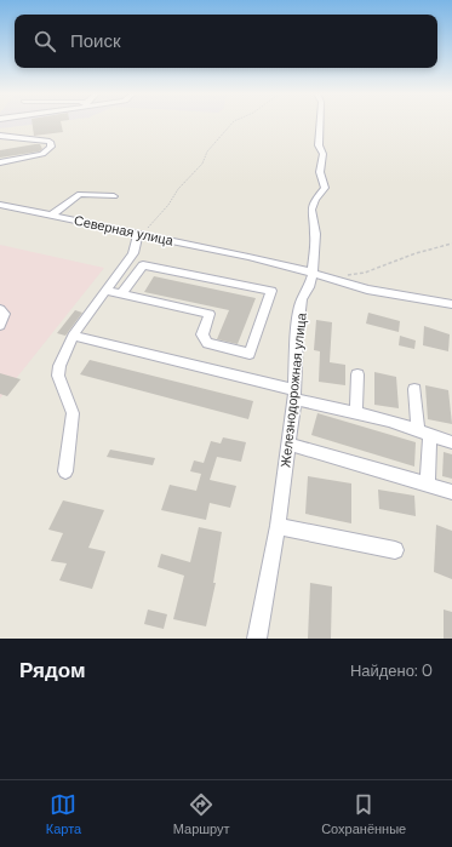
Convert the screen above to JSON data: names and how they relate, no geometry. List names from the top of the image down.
{
  "streets": {
    "street": ["Северная улица", "Железнодорожная улица"]
  },
  "crossings": [
    ["Северная улица", "Железнодорожная улица"]
  ],
  "page": {
    "search": "Поиск",
    "heading": ["Рядом", "Найдено: 0"],
    "nav": ["Карта", "Маршрут", "Сохранённые"]
  }
}
